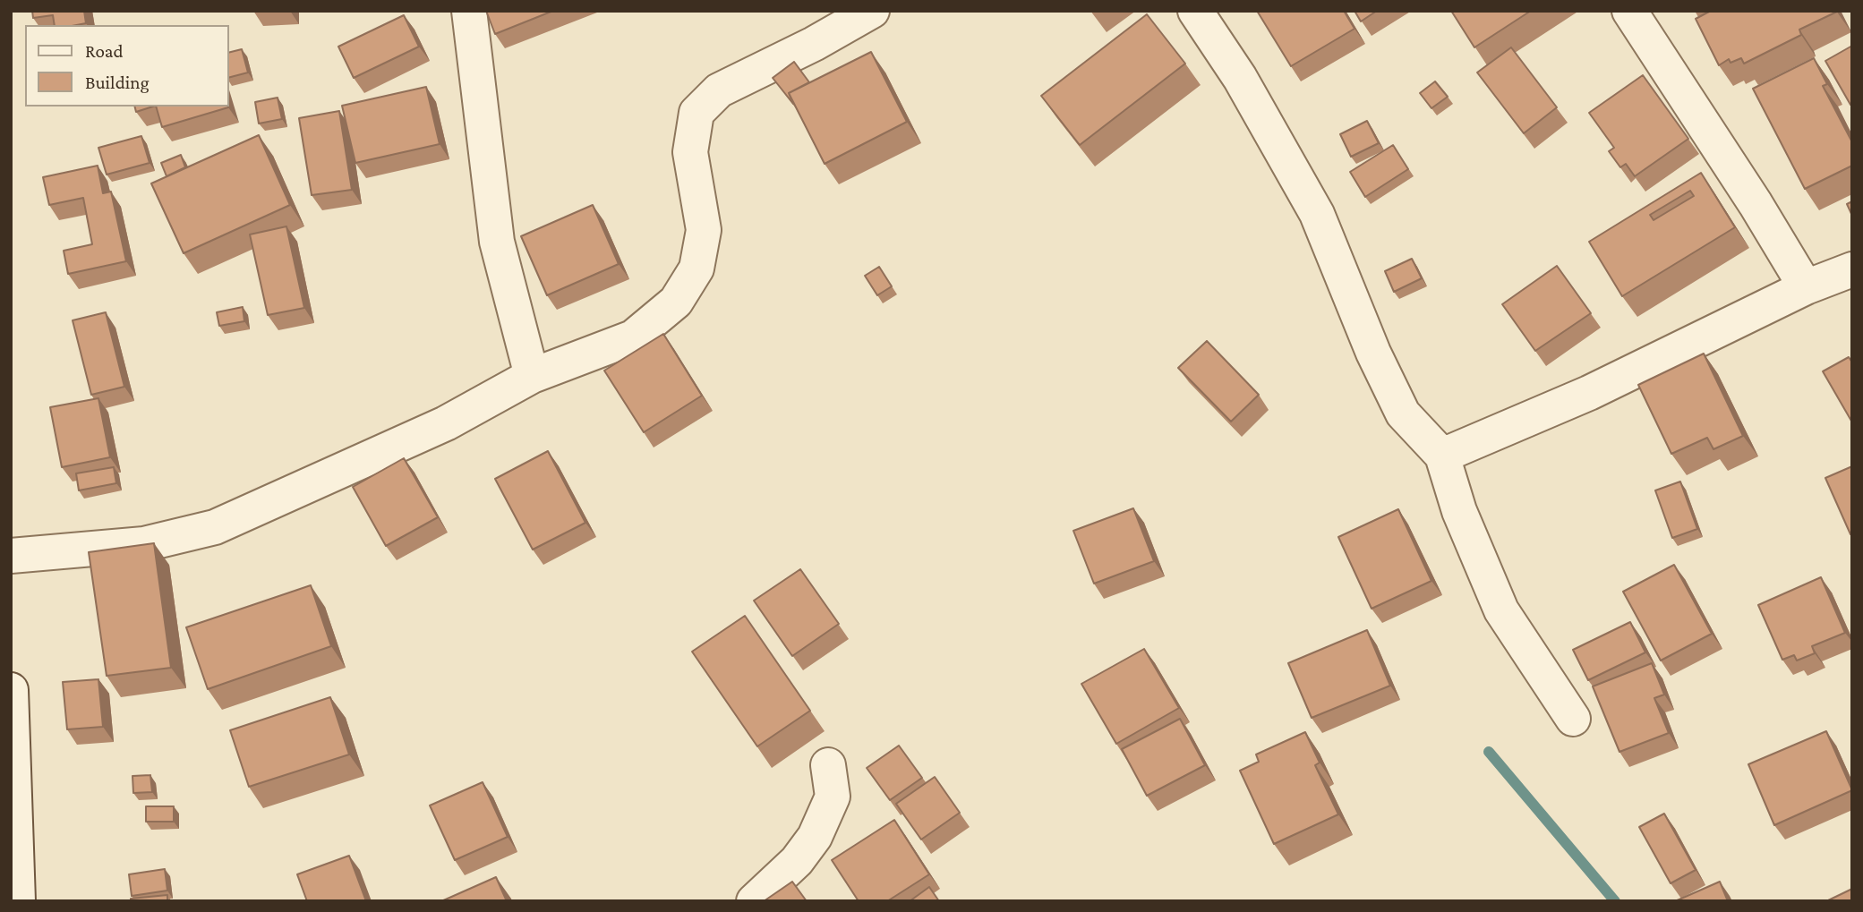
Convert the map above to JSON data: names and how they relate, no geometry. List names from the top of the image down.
{
  "legend": ["Road", "Building"]
}
